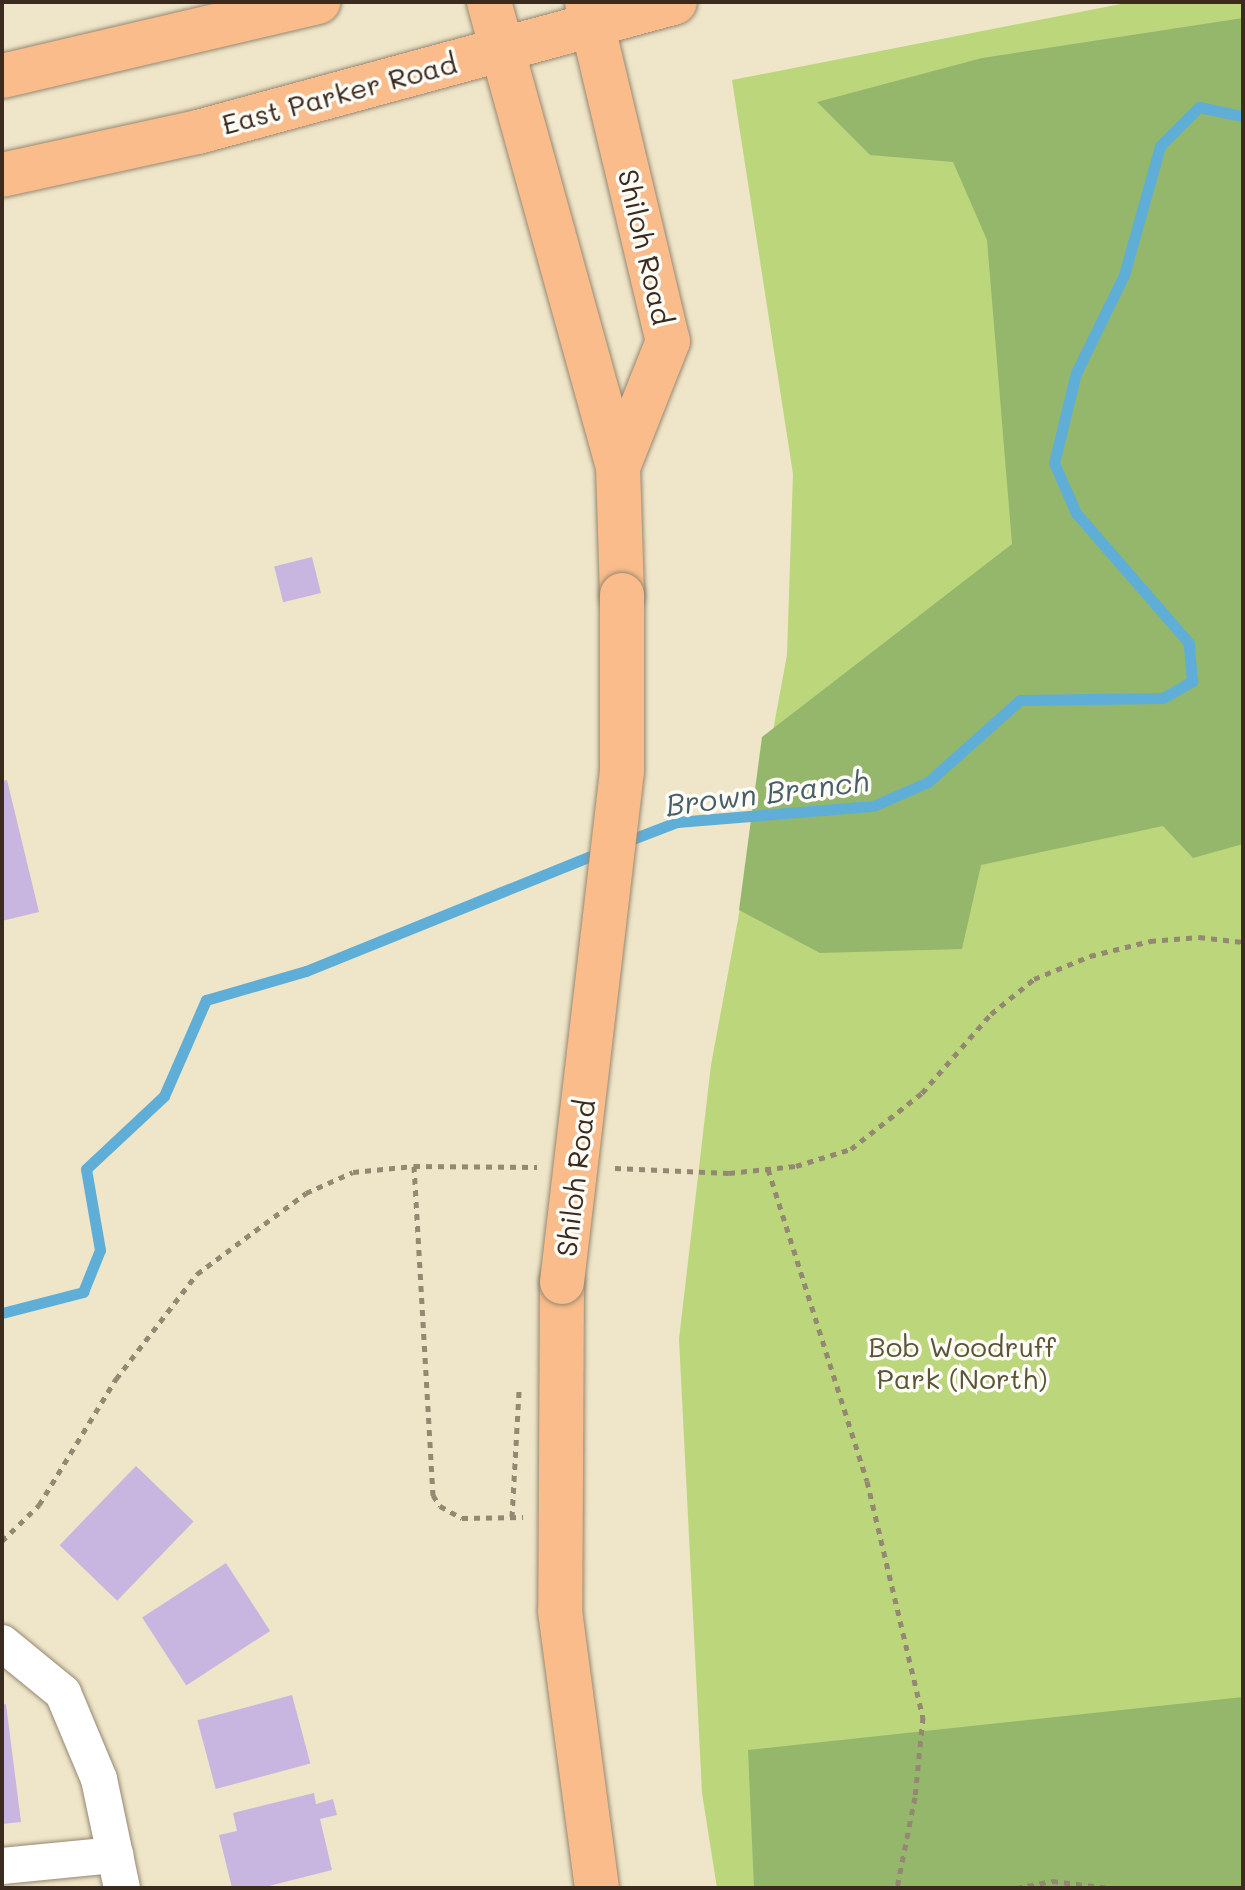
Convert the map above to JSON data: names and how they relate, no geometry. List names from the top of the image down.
{
  "streets": {
    "main road": ["East Parker Road", "Shiloh Road"]
  },
  "crossings": [
    ["East Parker Road", "Shiloh Road"]
  ],
  "water": ["Brown Branch"],
  "parks": ["Bob Woodruff Park (North)"]
}
